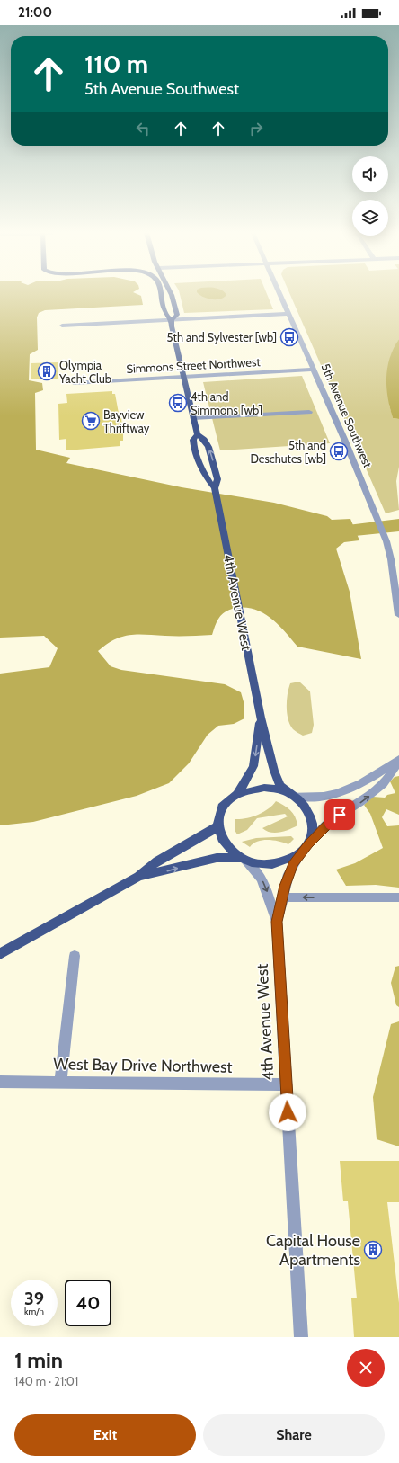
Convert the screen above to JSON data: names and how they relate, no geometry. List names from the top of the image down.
{
  "streets": {
    "main road": ["4th Avenue West"],
    "street": ["Simmons Street Northwest", "5th Avenue Southwest", "West Bay Drive Northwest"]
  },
  "crossings": [
    ["Simmons Street Northwest", "5th Avenue Southwest"],
    ["Simmons Street Northwest", "4th Avenue West"],
    ["4th Avenue West", "West Bay Drive Northwest"]
  ],
  "places": {
    "bus stop": ["5th and Sylvester [wb]", "4th and Simmons [wb]", "5th and Deschutes [wb]"],
    "building": ["Olympia Yacht Club", "Capital House Apartments"],
    "supermarket": ["Bayview Thriftway"]
  },
  "page": {
    "status": "21:00",
    "turn": ["110 m", "5th Avenue Southwest"],
    "speed": "39 km/h",
    "limit": "40",
    "heading": ["1 min", "140 m · 21:01"],
    "buttons": ["Exit", "Share"]
  }
}
